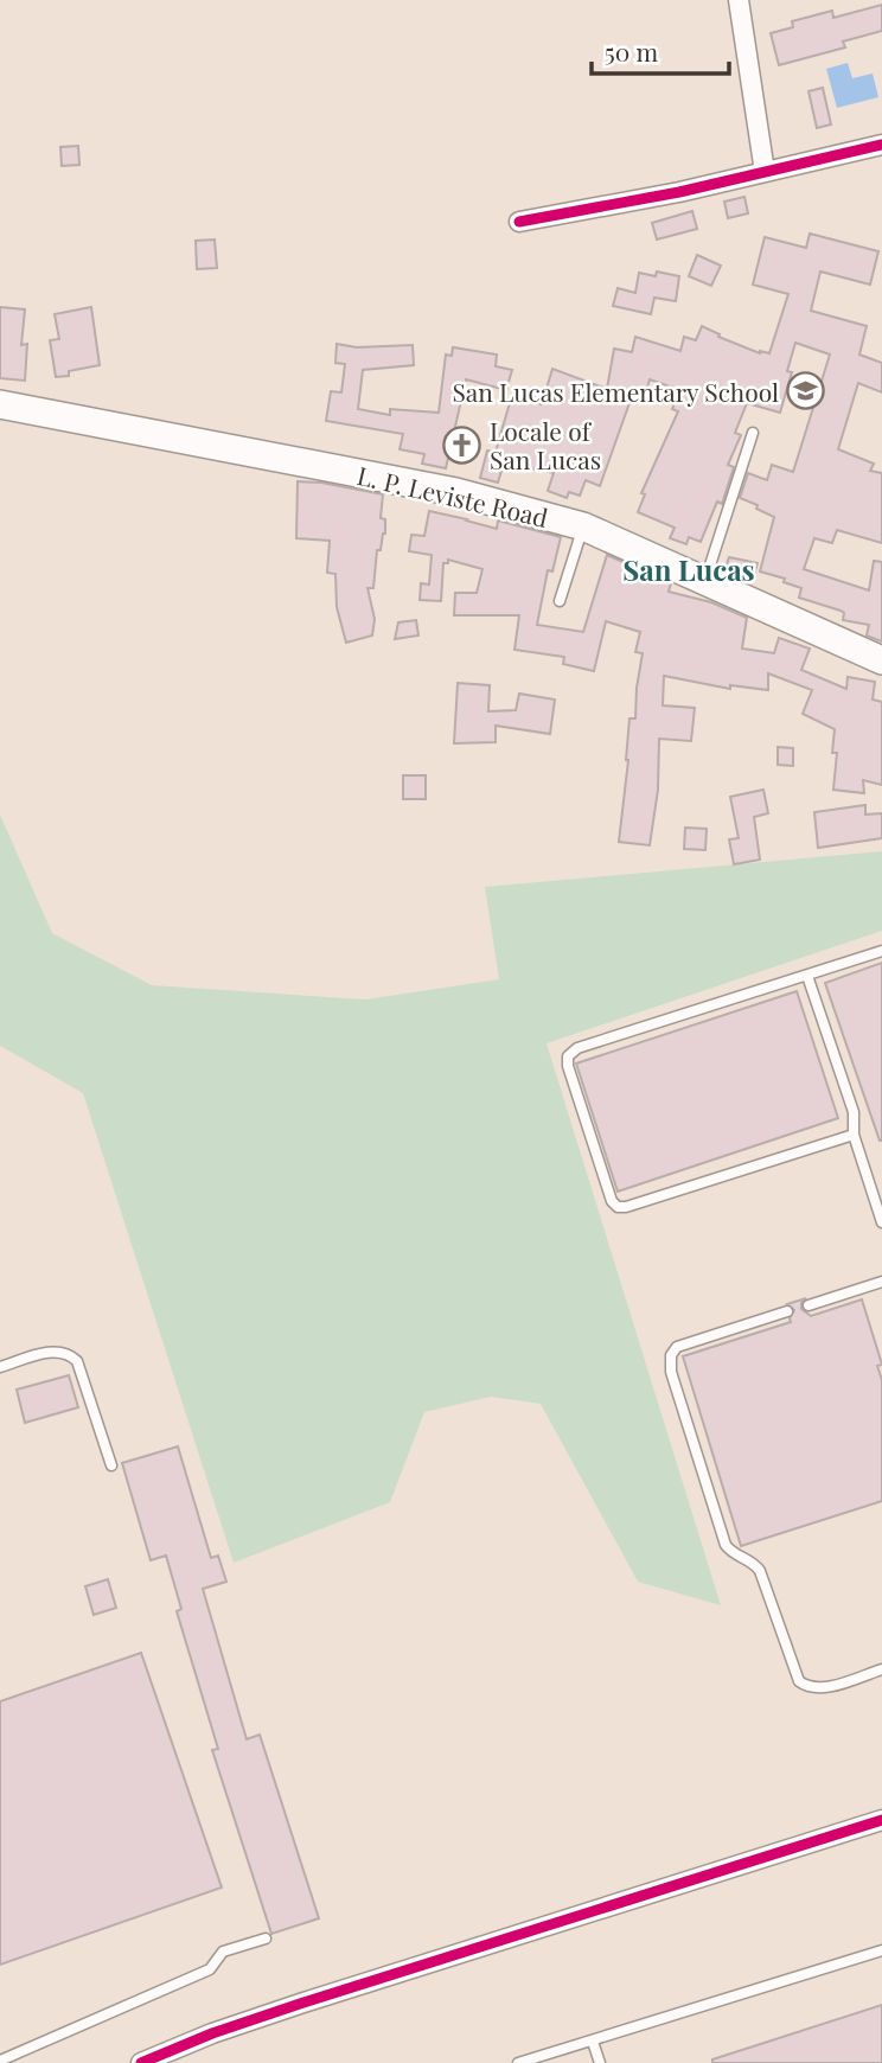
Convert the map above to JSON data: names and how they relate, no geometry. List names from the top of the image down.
{
  "streets": {
    "main road": ["L. P. Leviste Road"]
  },
  "districts": ["San Lucas"],
  "places": {
    "school or university": ["San Lucas Elementary School"],
    "church": ["Locale of San Lucas"]
  },
  "scale_bar": "50 m"
}
